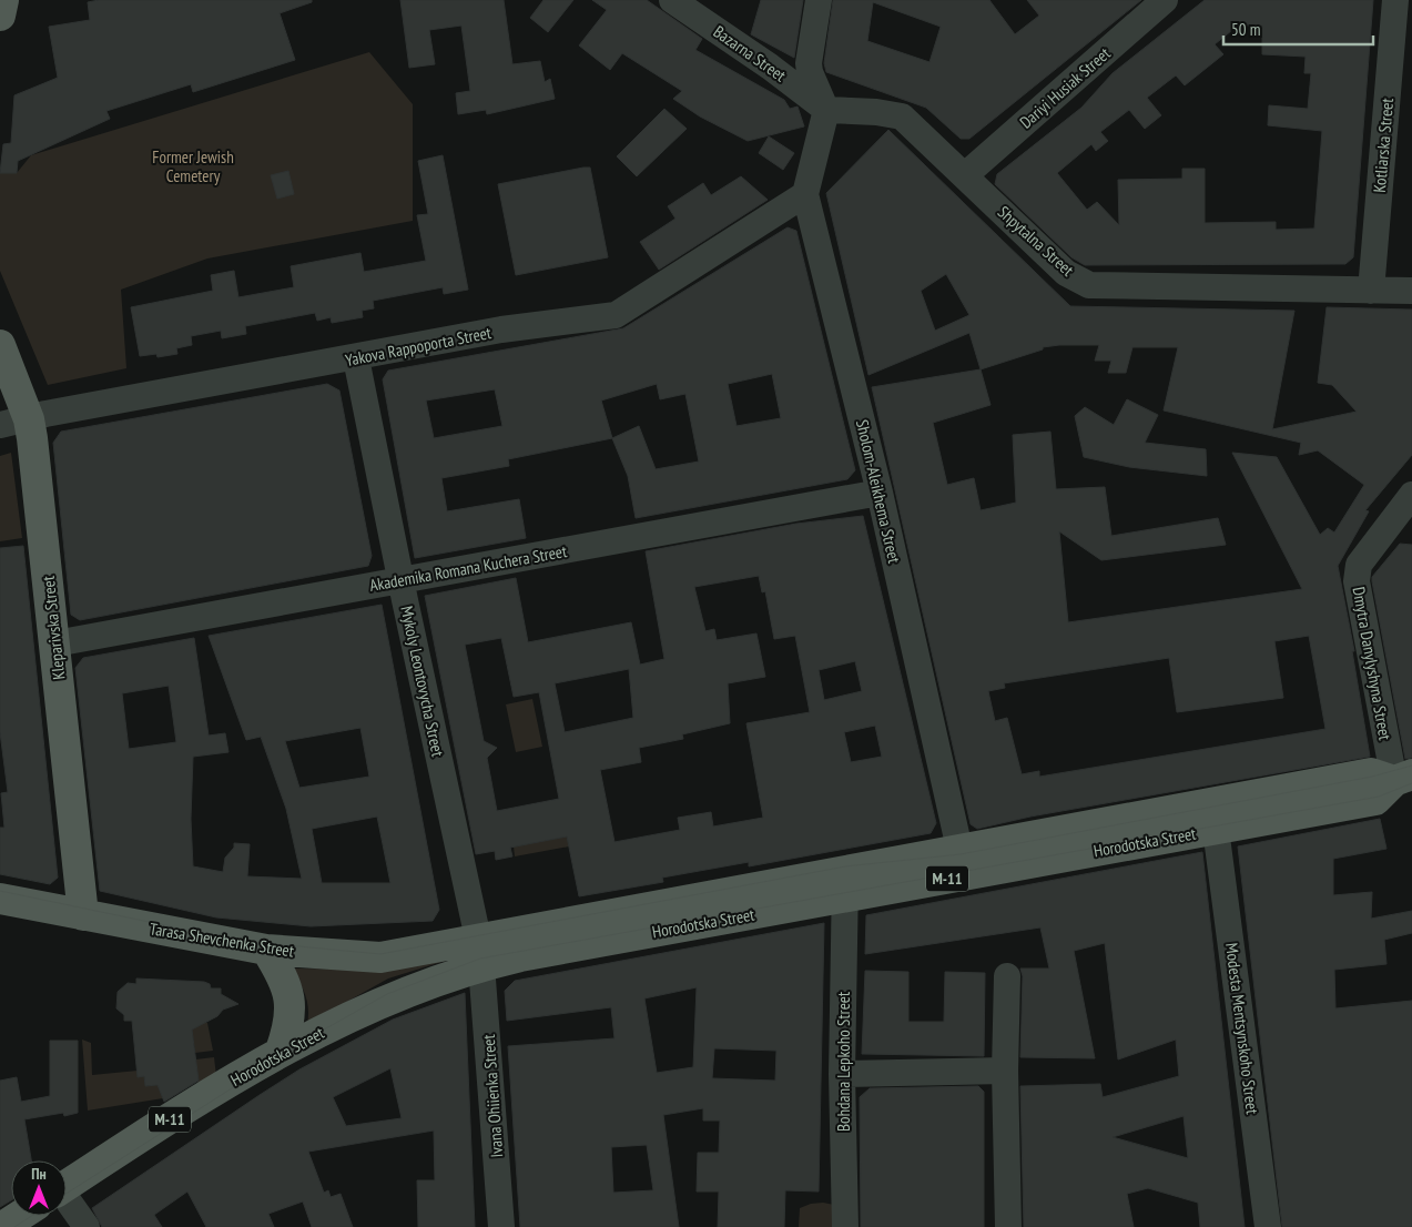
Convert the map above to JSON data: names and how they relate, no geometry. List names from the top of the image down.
{
  "streets": {
    "main road": [
      "Kleparivska Street",
      "Horodotska Street",
      "М-11",
      "Tarasa Shevchenka Street"
    ],
    "street": [
      "Bazarna Street",
      "Dariyi Husiak Street",
      "Kotliarska Street",
      "Shpytalna Street",
      "Yakova Rappoporta Street",
      "Sholom-Aleikhema Street",
      "Akademika Romana Kuchera Street",
      "Dmytra Danylyshyna Street",
      "Mykoly Leontovycha Street",
      "Modesta Mentsynskoho Street",
      "Bohdana Lepkoho Street",
      "Ivana Ohiienka Street"
    ]
  },
  "crossings": [
    ["Bazarna Street", "Shpytalna Street"],
    ["Bazarna Street", "Sholom-Aleikhema Street"],
    ["Dariyi Husiak Street", "Shpytalna Street"],
    ["Kotliarska Street", "Shpytalna Street"],
    ["Shpytalna Street", "Sholom-Aleikhema Street"],
    ["Yakova Rappoporta Street", "Sholom-Aleikhema Street"],
    ["Yakova Rappoporta Street", "Kleparivska Street"],
    ["Yakova Rappoporta Street", "Mykoly Leontovycha Street"],
    ["Sholom-Aleikhema Street", "Akademika Romana Kuchera Street"],
    ["Sholom-Aleikhema Street", "Horodotska Street"],
    ["Akademika Romana Kuchera Street", "Kleparivska Street"],
    ["Akademika Romana Kuchera Street", "Mykoly Leontovycha Street"],
    ["Kleparivska Street", "Tarasa Shevchenka Street"],
    ["Dmytra Danylyshyna Street", "Horodotska Street"],
    ["Mykoly Leontovycha Street", "Horodotska Street"],
    ["Mykoly Leontovycha Street", "Tarasa Shevchenka Street"],
    ["Mykoly Leontovycha Street", "Ivana Ohiienka Street"],
    ["Horodotska Street", "Tarasa Shevchenka Street"],
    ["Horodotska Street", "Modesta Mentsynskoho Street"],
    ["Horodotska Street", "Bohdana Lepkoho Street"],
    ["Horodotska Street", "Ivana Ohiienka Street"],
    ["Tarasa Shevchenka Street", "Ivana Ohiienka Street"]
  ],
  "parks": ["Former Jewish Cemetery"],
  "scale_bar": "50 m",
  "north": "top"
}
